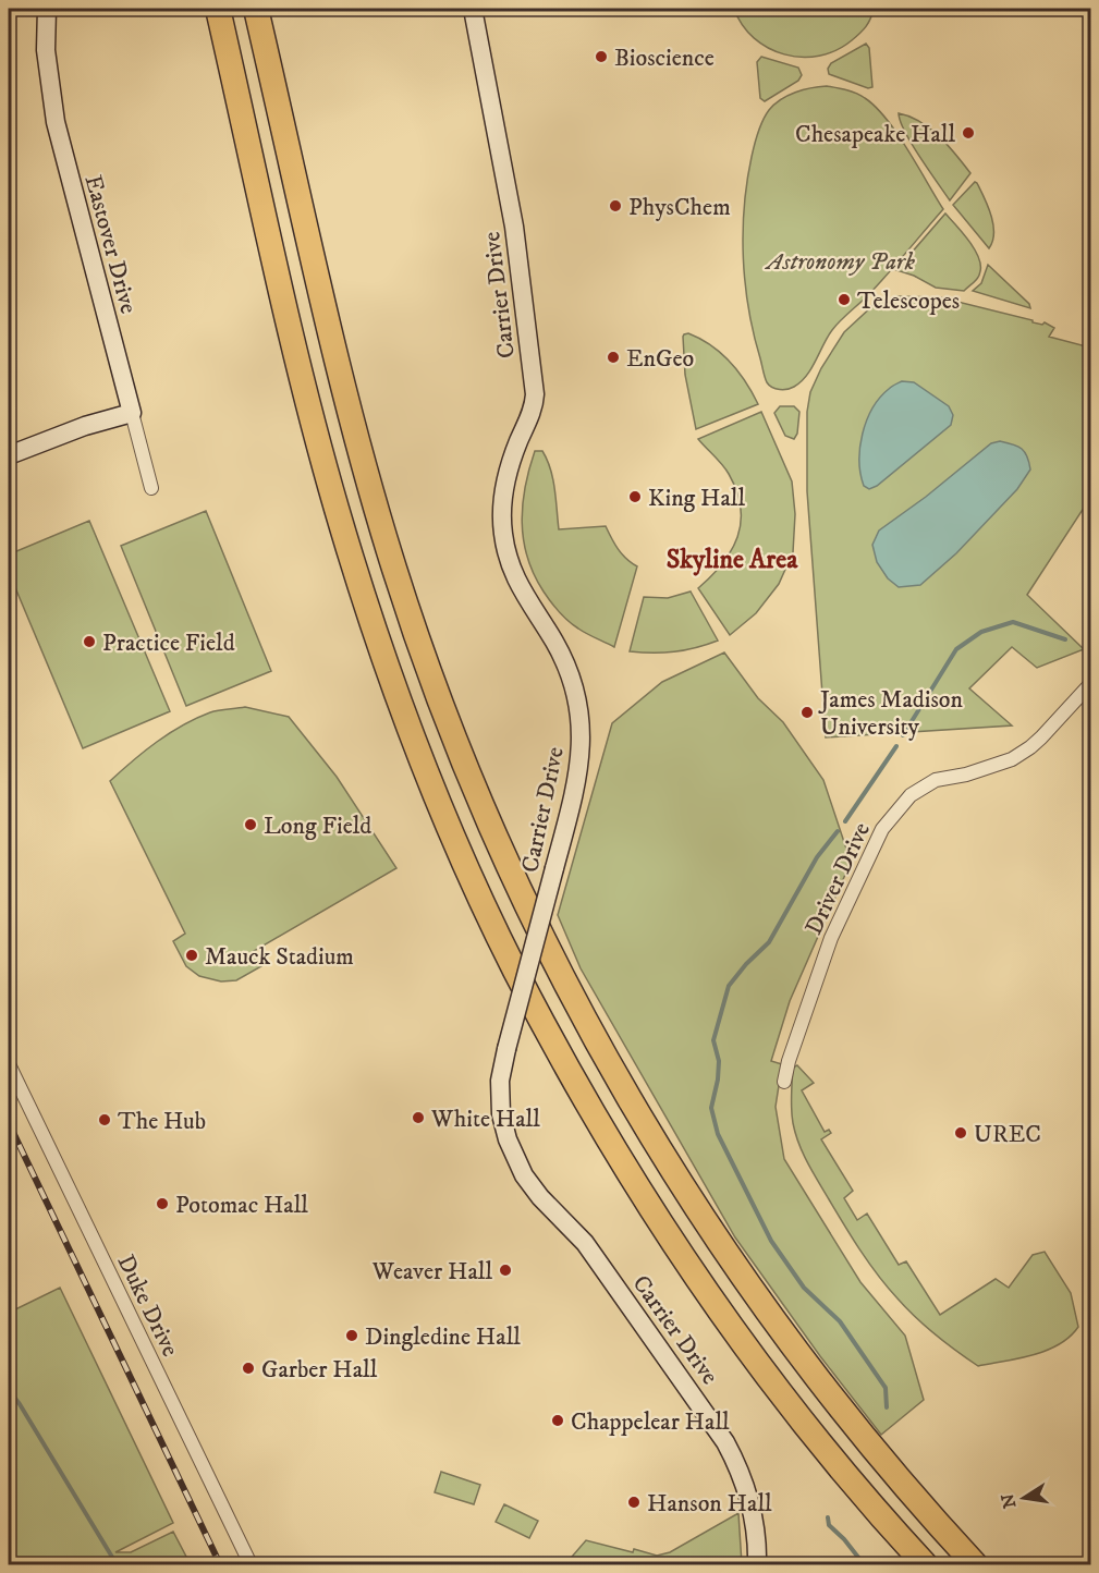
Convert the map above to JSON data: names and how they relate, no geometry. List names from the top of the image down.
{
  "streets": {
    "street": [
      "Eastover Drive",
      "Carrier Drive",
      "Driver Drive",
      "Duke Drive"
    ]
  },
  "districts": ["Skyline Area"],
  "parks": ["Astronomy Park"],
  "places": [
    "Bioscience",
    "Chesapeake Hall",
    "PhysChem",
    "Telescopes",
    "EnGeo",
    "King Hall",
    "Practice Field",
    "James Madison University",
    "Long Field",
    "Mauck Stadium",
    "White Hall",
    "The Hub",
    "UREC",
    "Potomac Hall",
    "Weaver Hall",
    "Dingledine Hall",
    "Garber Hall",
    "Chappelear Hall",
    "Hanson Hall"
  ],
  "north": "left"
}
